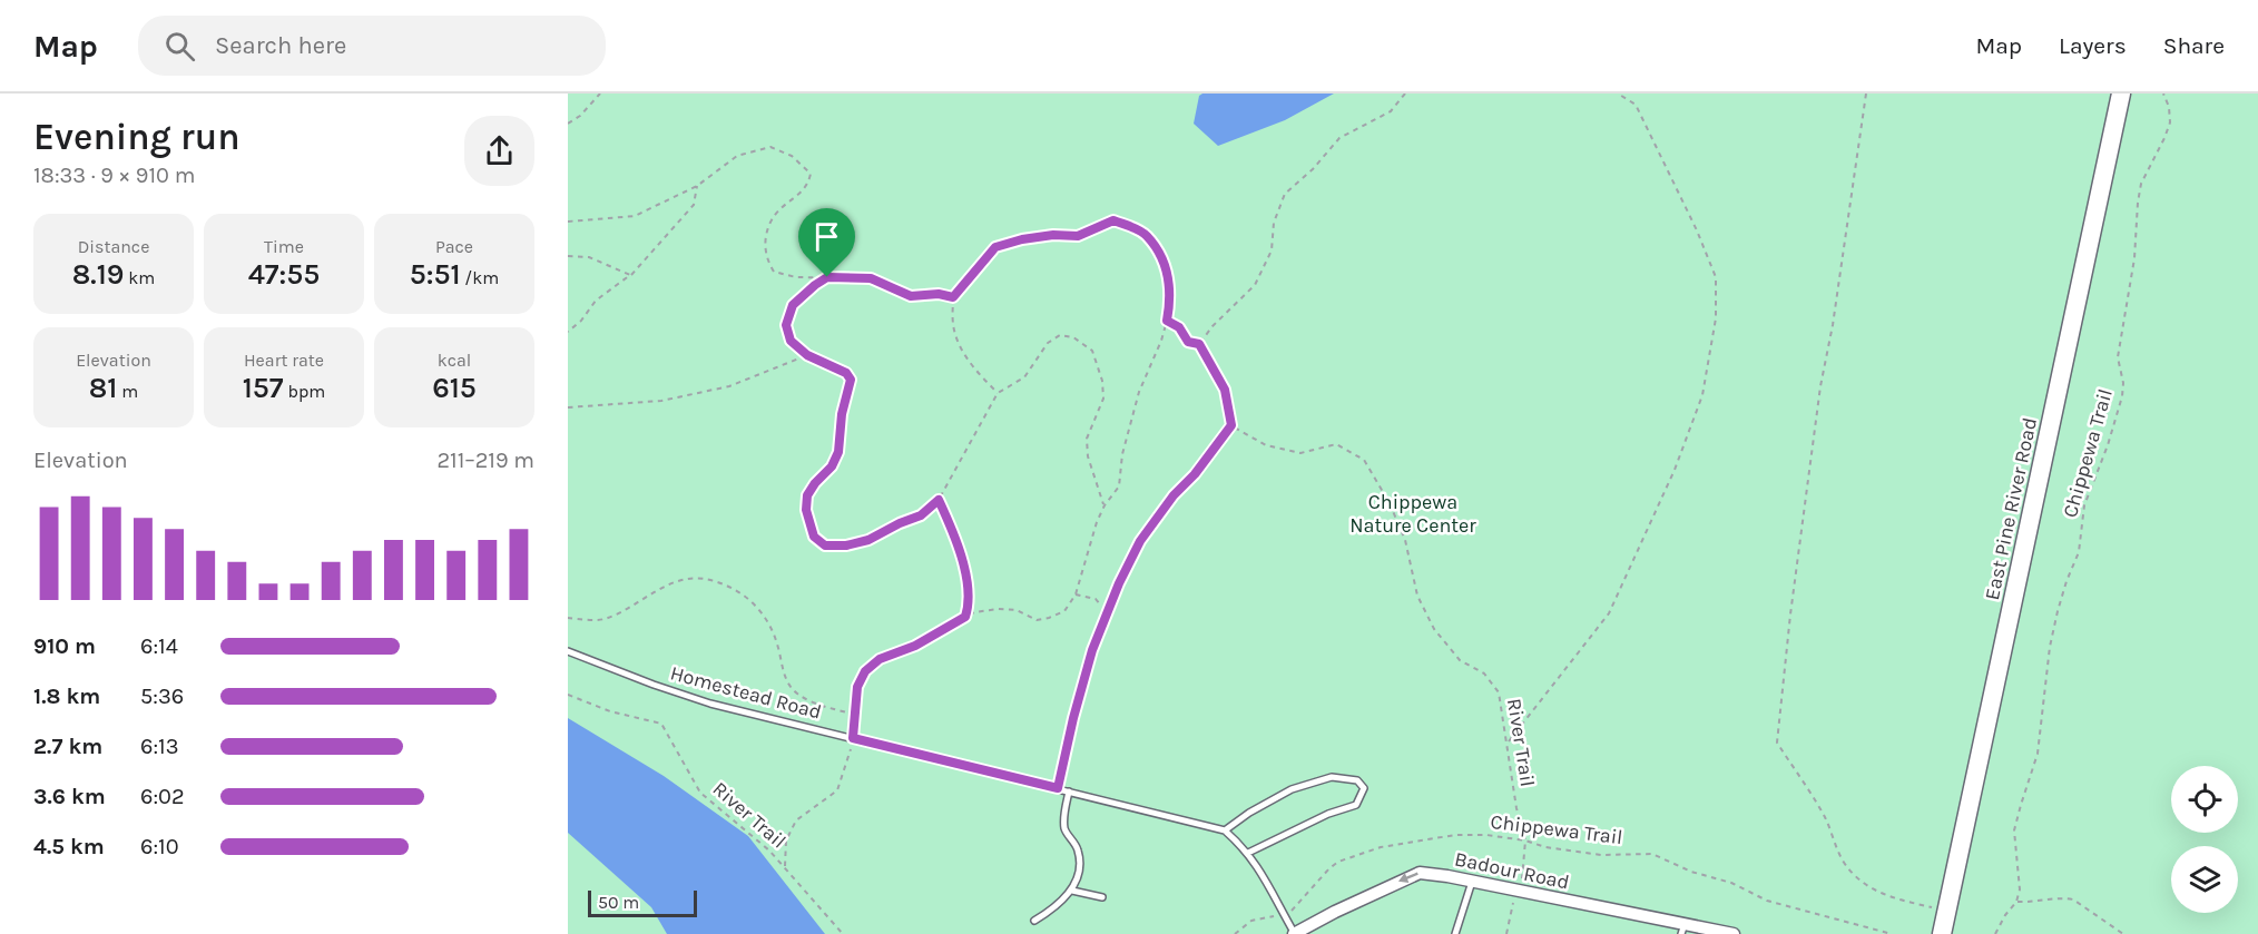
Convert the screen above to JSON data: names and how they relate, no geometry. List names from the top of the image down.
{
  "streets": {
    "street": ["East Pine River Road", "Badour Road"],
    "lane": ["Homestead Road"],
    "path": ["Chippewa Trail", "River Trail"]
  },
  "crossings": [
    ["Chippewa Trail", "Homestead Road"],
    ["Chippewa Trail", "River Trail"],
    ["Homestead Road", "Badour Road"]
  ],
  "one_way": ["Badour Road"],
  "parks": ["Chippewa Nature Center"],
  "scale_bar": "50 m",
  "page": {
    "header": "Map",
    "search": "Search here",
    "nav": ["Map", "Layers", "Share"],
    "heading": ["Evening run", "18:33 · 9 × 910 m"],
    "stats": [
      ["Distance", "8.19 km"],
      ["Time", "47:55"],
      ["Pace", "5:51 /km"],
      ["Elevation", "81 m"],
      ["Heart rate", "157 bpm"],
      ["kcal", "615"]
    ],
    "chart": ["Elevation", "211–219 m"],
    "list": [
      {
        "name": "910 m",
        "note": "6:14"
      },
      {
        "name": "1.8 km",
        "note": "5:36"
      },
      {
        "name": "2.7 km",
        "note": "6:13"
      },
      {
        "name": "3.6 km",
        "note": "6:02"
      },
      {
        "name": "4.5 km",
        "note": "6:10"
      }
    ],
    "scale": "50 m"
  }
}
